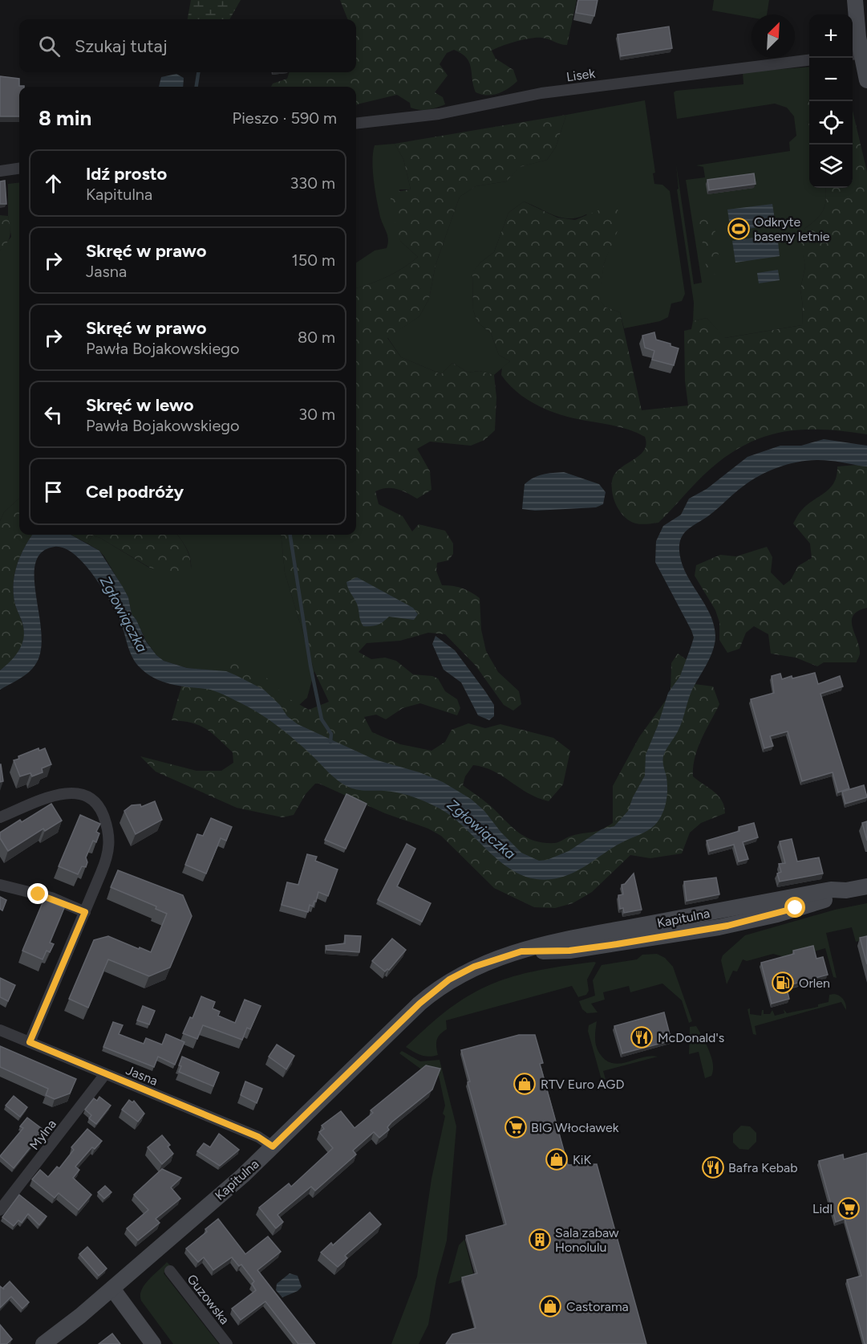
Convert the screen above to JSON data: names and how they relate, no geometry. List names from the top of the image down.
{
  "streets": {
    "street": [
      "Lisek",
      "Kapitulna",
      "Jasna",
      "Mylna",
      "Guzowska"
    ]
  },
  "crossings": [
    ["Kapitulna", "Jasna"],
    ["Jasna", "Mylna"]
  ],
  "water": ["Zgłowiączka"],
  "places": {
    "sports": ["Odkryte baseny letnie"],
    "fuel station": ["Orlen"],
    "restaurant": ["McDonald's", "Bafra Kebab"],
    "shop": ["RTV Euro AGD", "KiK", "Castorama"],
    "supermarket": ["BIG Włocławek", "Lidl"],
    "building": ["Sala zabaw Honolulu"]
  },
  "north": "top right",
  "page": {
    "map_buttons": ["+", "−"],
    "search": "Szukaj tutaj",
    "heading": ["8 min", "Pieszo · 590 m"],
    "list": [
      ["Idź prosto", "Kapitulna", "330 m"],
      ["Skręć w prawo", "Jasna", "150 m"],
      ["Skręć w prawo", "Pawła Bojakowskiego", "80 m"],
      ["Skręć w lewo", "Pawła Bojakowskiego", "30 m"],
      "Cel podróży"
    ]
  }
}
